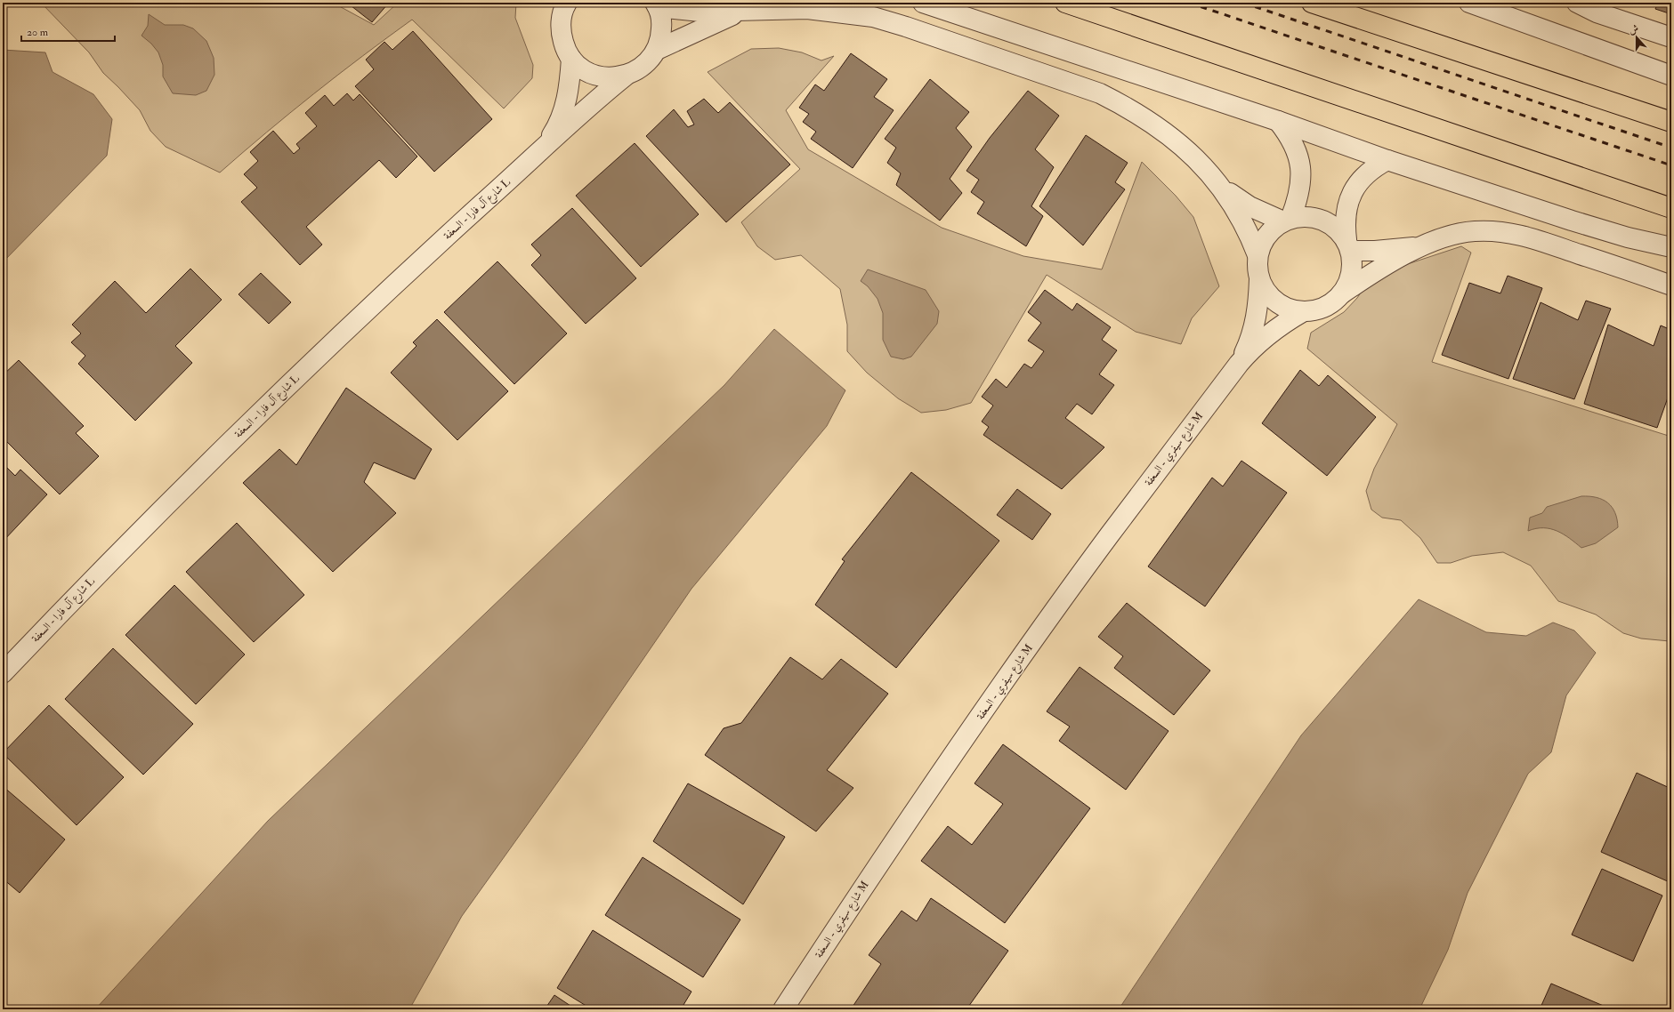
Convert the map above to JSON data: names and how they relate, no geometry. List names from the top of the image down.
{
  "streets": {
    "street": ["شارع آل فارا - السعفة L", "شارع سيفري - السعفة M"]
  },
  "scale_bar": "20 m",
  "north": "top"
}
